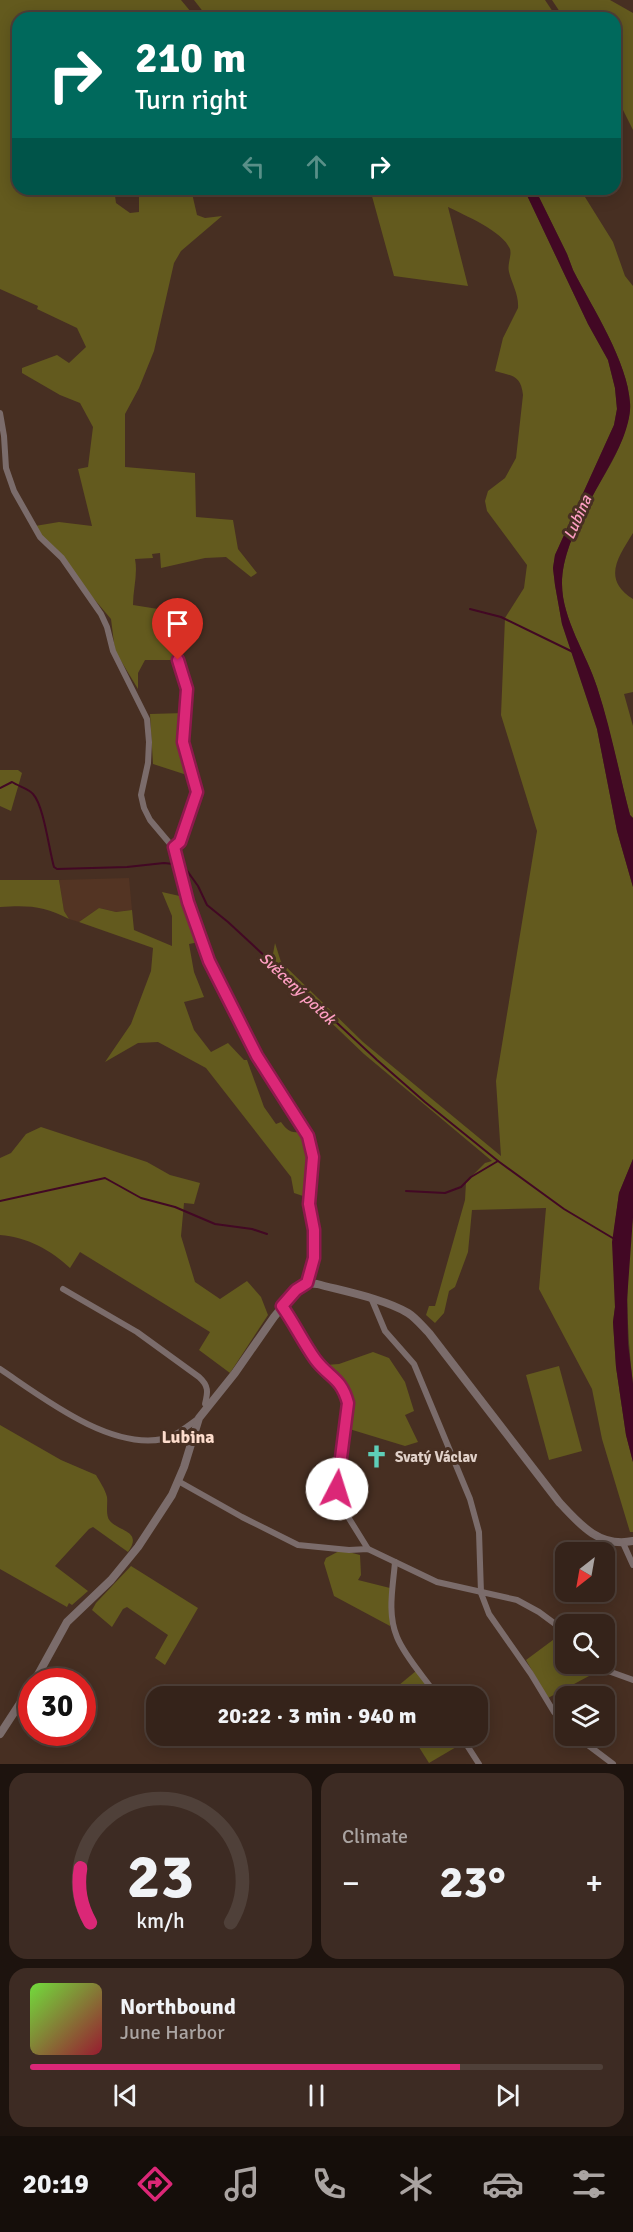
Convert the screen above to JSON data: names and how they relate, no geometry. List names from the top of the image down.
{
  "districts": ["Lubina"],
  "water": ["Lubina", "Svěcený potok"],
  "places": {
    "church": ["Svatý Václav"]
  },
  "north": "bottom left",
  "page": {
    "turn": ["210 m", "Turn right"],
    "limit": "30",
    "trip": "20:22 · 3 min · 940 m",
    "tile": "Climate",
    "heat": ["−", "23°", "+"],
    "song": ["Northbound", "June Harbor"],
    "tabs": "20:19",
    "gauge": ["23", "km/h"]
  }
}
